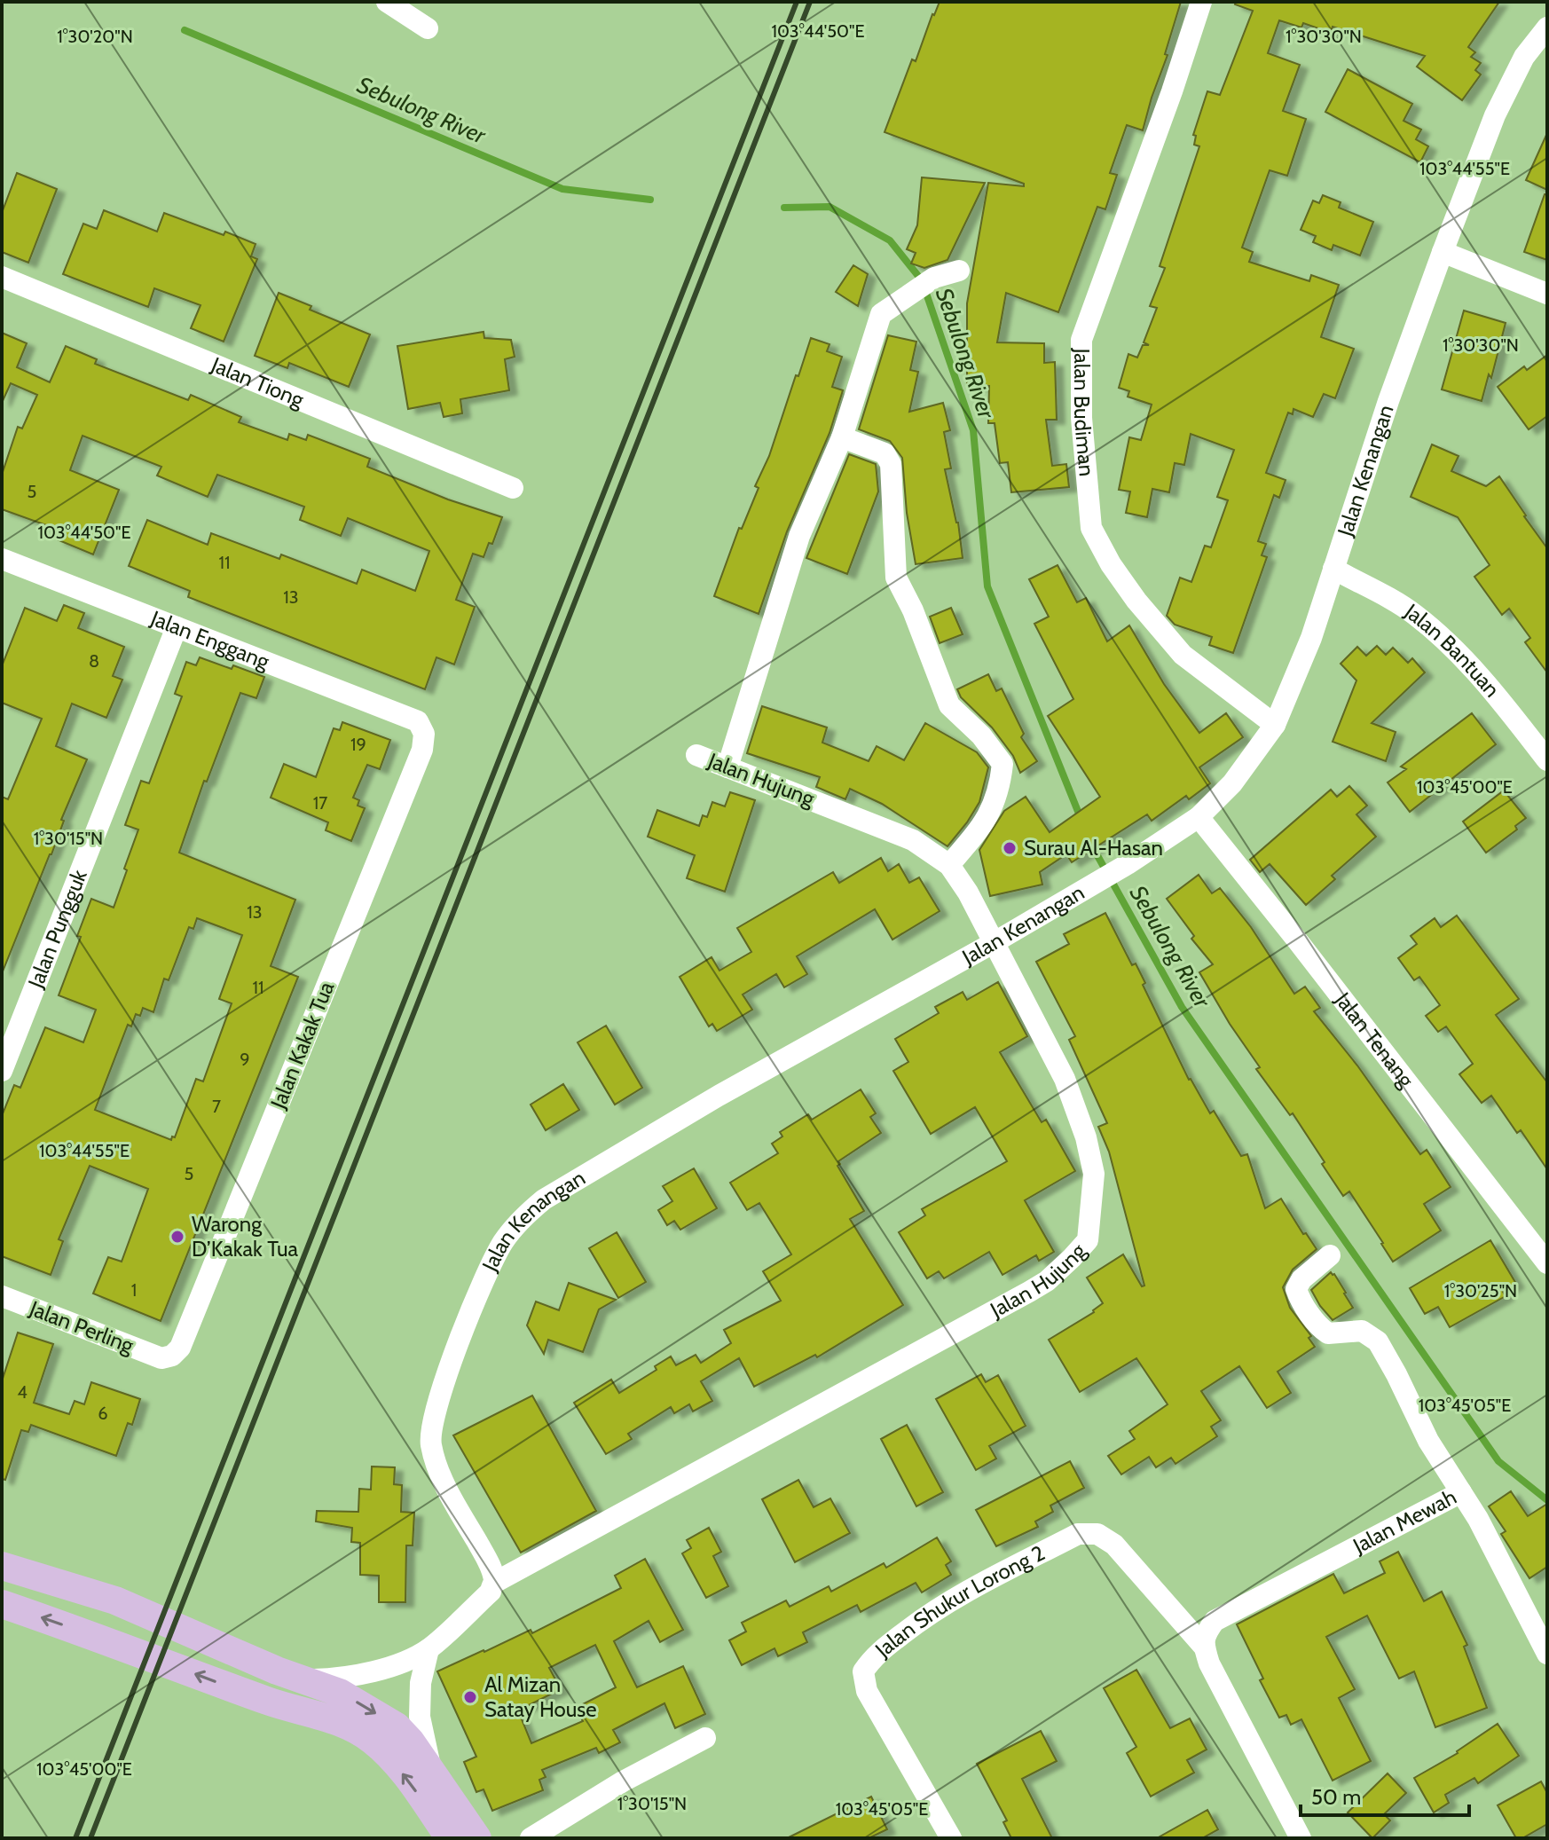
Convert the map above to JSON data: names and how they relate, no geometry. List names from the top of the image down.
{
  "streets": {
    "street": [
      "Jalan Tiong",
      "Jalan Budiman",
      "Jalan Kenangan",
      "Jalan Enggang",
      "Jalan Bantuan",
      "Jalan Hujung",
      "Jalan Pungguk",
      "Jalan Tenang",
      "Jalan Kakak Tua",
      "Jalan Perling",
      "Jalan Mewah",
      "Jalan Shukur Lorong 2"
    ]
  },
  "crossings": [
    ["Jalan Budiman", "Jalan Kenangan"],
    ["Jalan Kenangan", "Jalan Bantuan"],
    ["Jalan Kenangan", "Jalan Hujung"],
    ["Jalan Kenangan", "Jalan Tenang"],
    ["Jalan Enggang", "Jalan Pungguk"],
    ["Jalan Enggang", "Jalan Kakak Tua"],
    ["Jalan Kakak Tua", "Jalan Perling"],
    ["Jalan Mewah", "Jalan Shukur Lorong 2"]
  ],
  "water": ["Sebulong River"],
  "places": ["Surau Al-Hasan", "Warong D’Kakak Tua", "Al Mizan Satay House"],
  "house_numbers": [
    "5",
    "11",
    "13",
    "8",
    "19",
    "17",
    "13",
    "11",
    "9",
    "7",
    "5",
    "1",
    "4",
    "6"
  ],
  "scale_bar": "50 m",
  "coordinates": [
    "103°44'50\"E",
    "1°30'20\"N",
    "1°30'30\"N",
    "103°44'55\"E",
    "103°45'00\"E",
    "1°30'15\"N",
    "1°30'25\"N",
    "103°45'05\"E"
  ]
}
